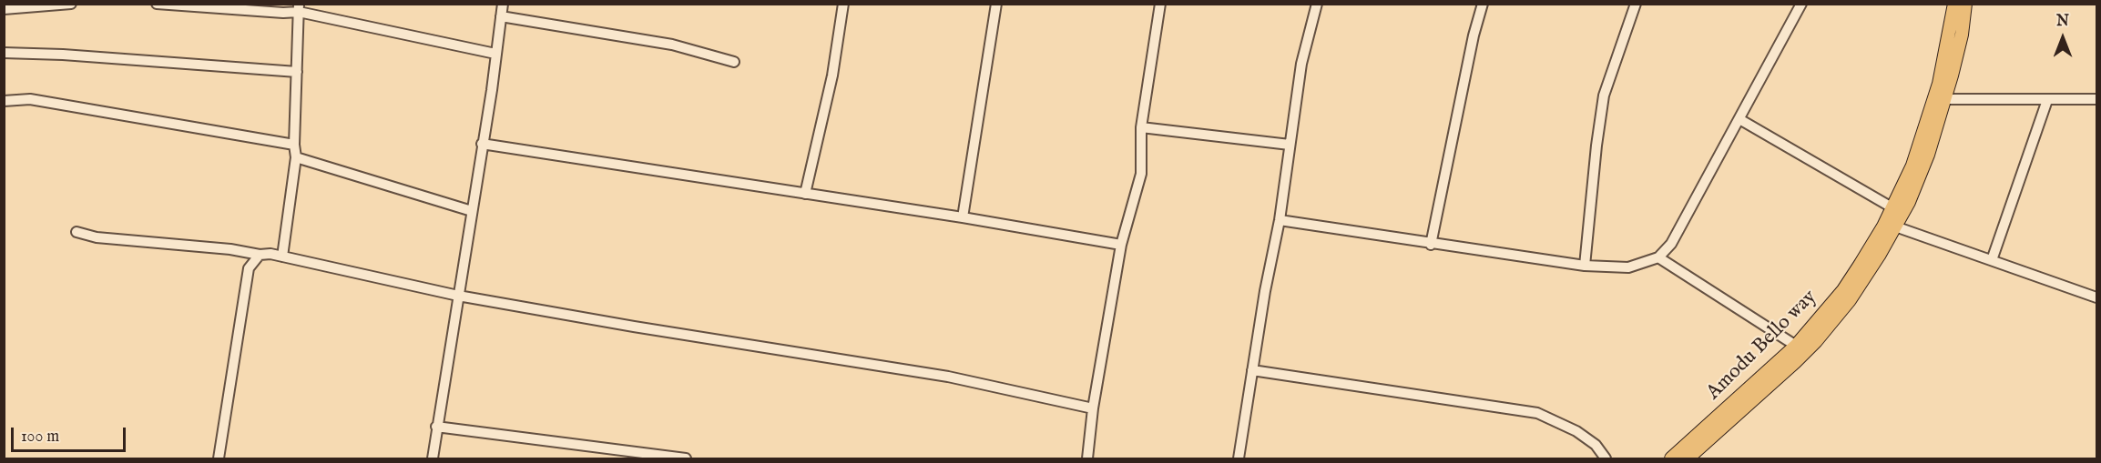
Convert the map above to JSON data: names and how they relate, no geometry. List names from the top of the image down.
{
  "streets": {
    "main road": ["Amodu Bello way"]
  },
  "scale_bar": "100 m",
  "north": "top"
}
